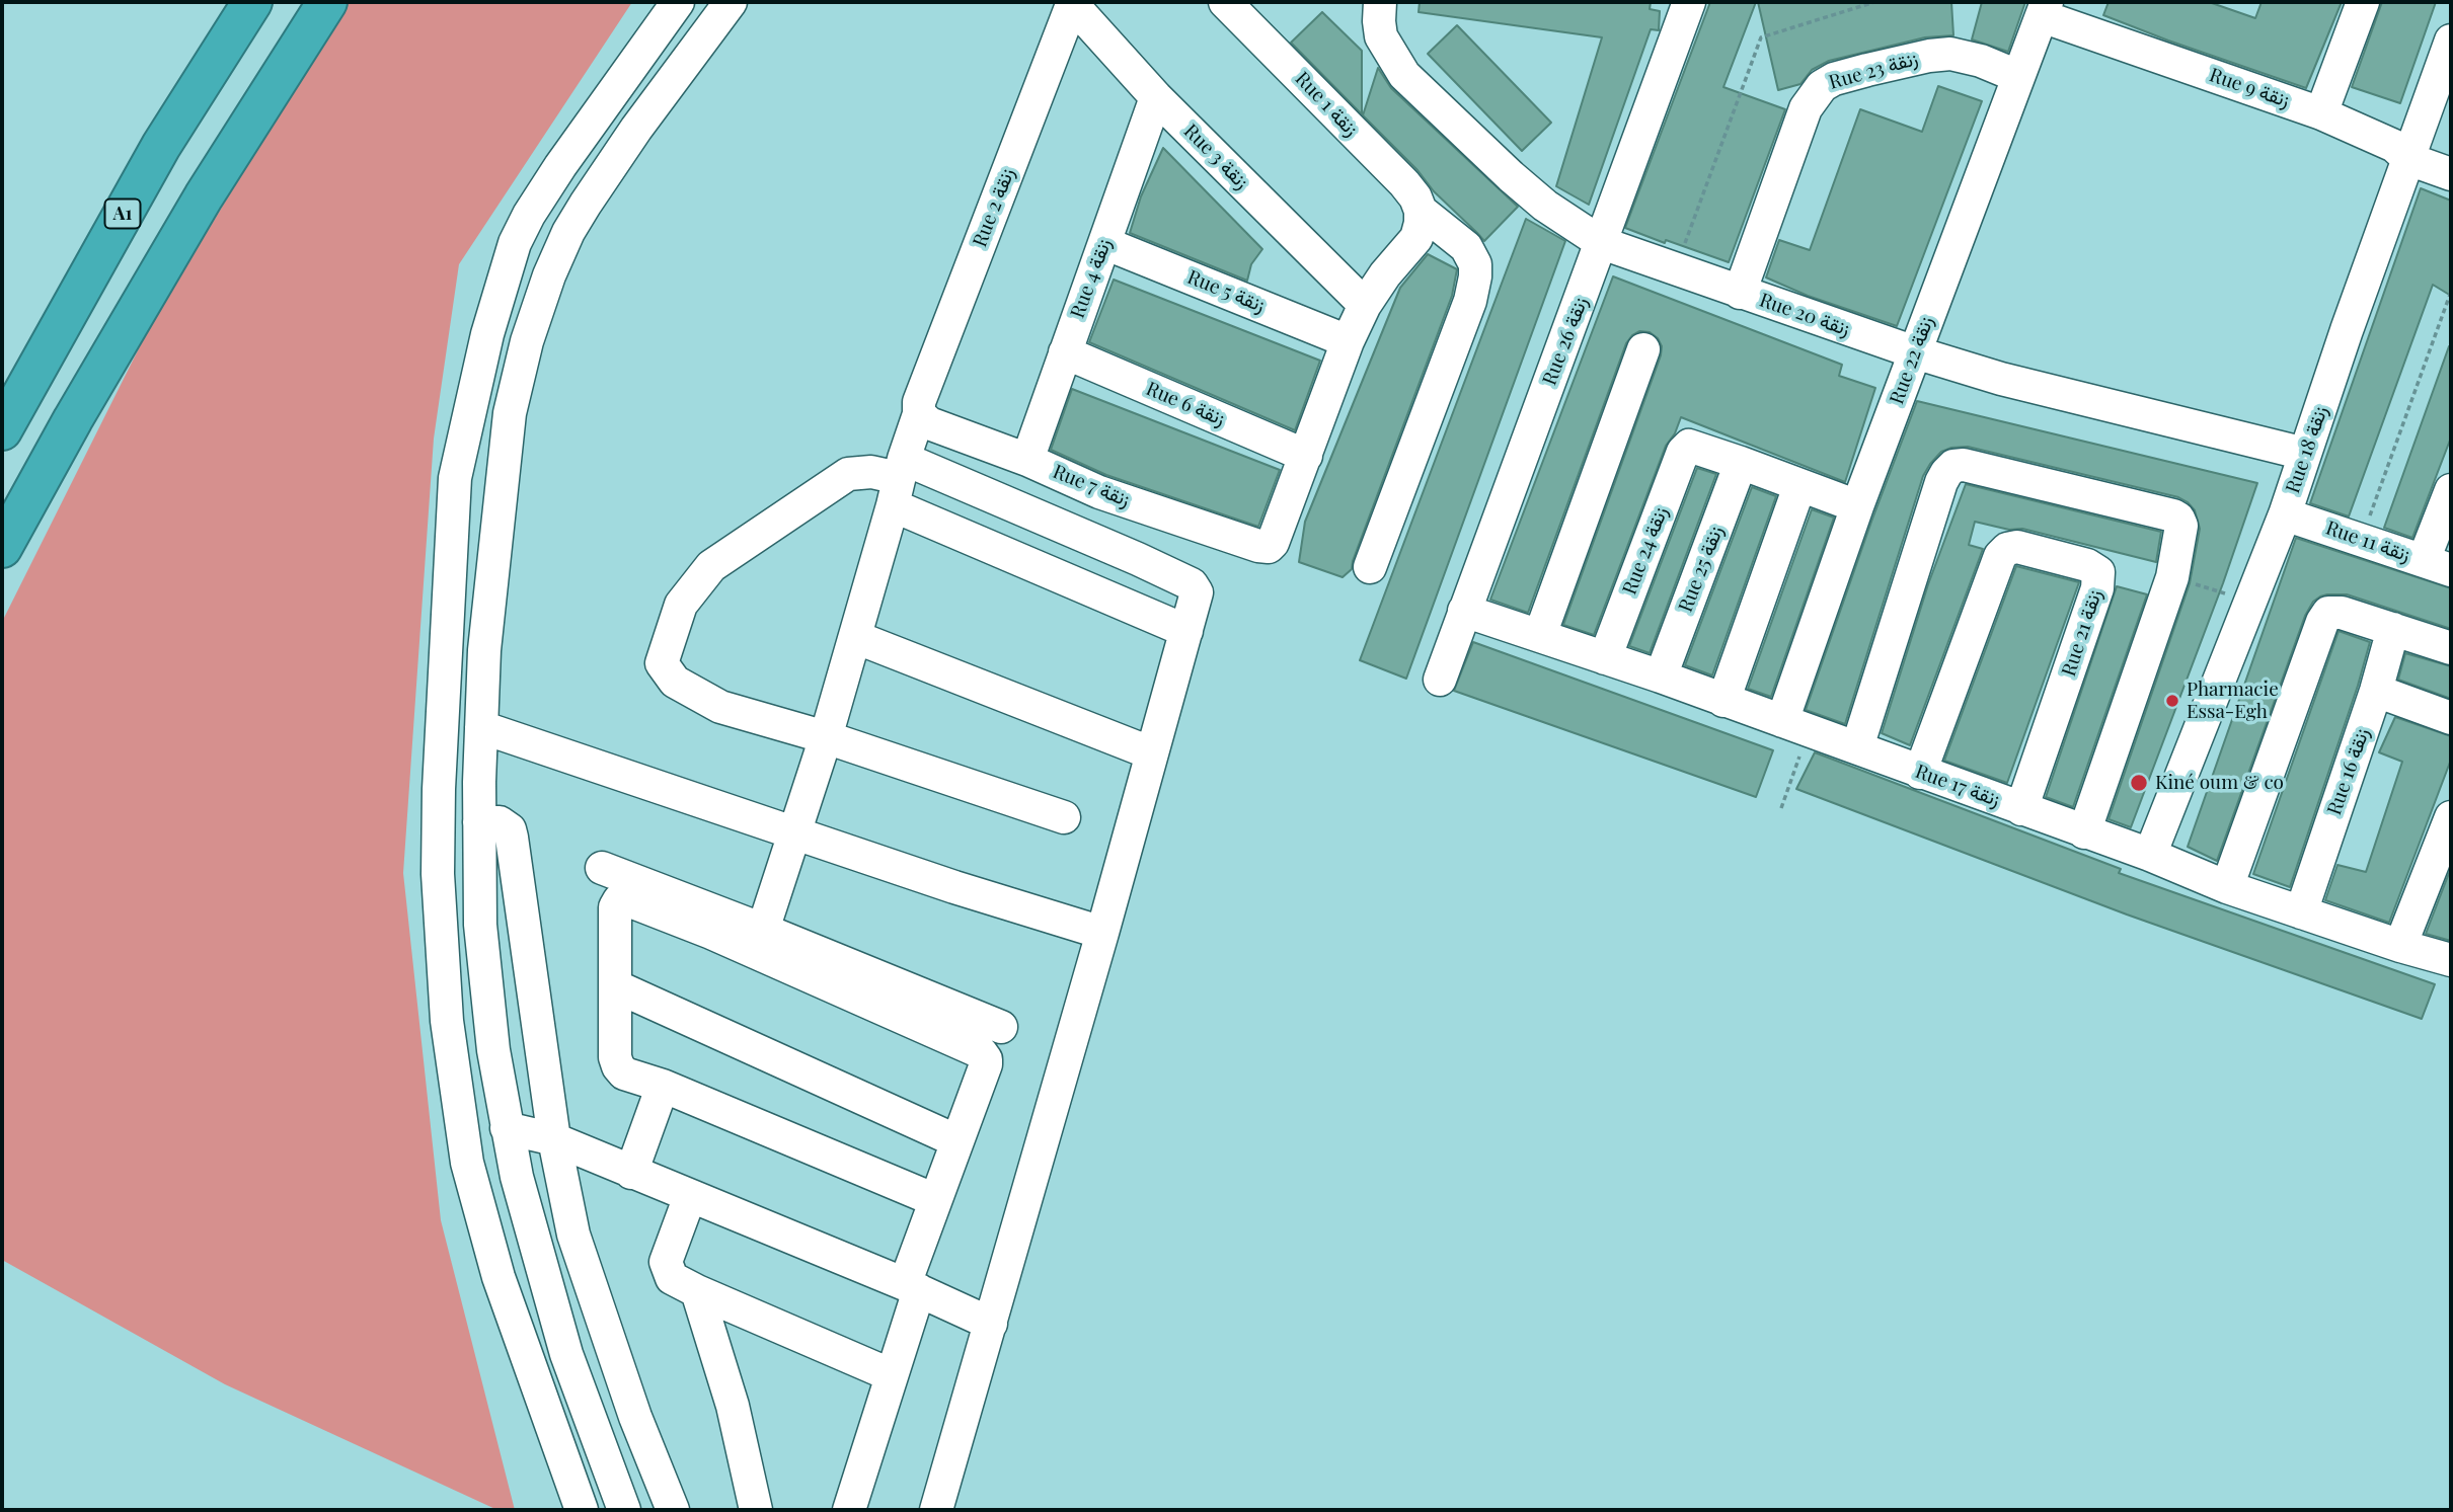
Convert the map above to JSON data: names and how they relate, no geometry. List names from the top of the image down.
{
  "streets": {
    "highway": ["A1"],
    "street": [
      "Rue 23 زنقة",
      "Rue 9 زنقة",
      "Rue 1 زنقة",
      "Rue 3 زنقة",
      "Rue 2 زنقة",
      "Rue 4 زنقة",
      "Rue 5 زنقة",
      "Rue 20 زنقة",
      "Rue 26 زنقة",
      "Rue 22 زنقة",
      "Rue 6 زنقة",
      "Rue 18 زنقة",
      "Rue 7 زنقة",
      "Rue 11 زنقة",
      "Rue 24 زنقة",
      "Rue 25 زنقة",
      "Rue 21 زنقة",
      "Rue 16 زنقة",
      "Rue 17 زنقة"
    ]
  },
  "crossings": [
    ["Rue 23 زنقة", "Rue 20 زنقة"],
    ["Rue 23 زنقة", "Rue 22 زنقة"],
    ["Rue 9 زنقة", "Rue 22 زنقة"],
    ["Rue 9 زنقة", "Rue 18 زنقة"],
    ["Rue 3 زنقة", "Rue 2 زنقة"],
    ["Rue 3 زنقة", "Rue 4 زنقة"],
    ["Rue 2 زنقة", "Rue 7 زنقة"],
    ["Rue 4 زنقة", "Rue 5 زنقة"],
    ["Rue 4 زنقة", "Rue 6 زنقة"],
    ["Rue 4 زنقة", "Rue 7 زنقة"],
    ["Rue 20 زنقة", "Rue 26 زنقة"],
    ["Rue 20 زنقة", "Rue 22 زنقة"],
    ["Rue 20 زنقة", "Rue 18 زنقة"],
    ["Rue 26 زنقة", "Rue 17 زنقة"],
    ["Rue 22 زنقة", "Rue 17 زنقة"],
    ["Rue 6 زنقة", "Rue 7 زنقة"],
    ["Rue 18 زنقة", "Rue 11 زنقة"],
    ["Rue 18 زنقة", "Rue 17 زنقة"],
    ["Rue 24 زنقة", "Rue 25 زنقة"],
    ["Rue 24 زنقة", "Rue 17 زنقة"],
    ["Rue 25 زنقة", "Rue 17 زنقة"],
    ["Rue 21 زنقة", "Rue 17 زنقة"],
    ["Rue 16 زنقة", "Rue 17 زنقة"]
  ],
  "places": ["Pharmacie Essa-Egh", "Kiné oum & co"]
}
